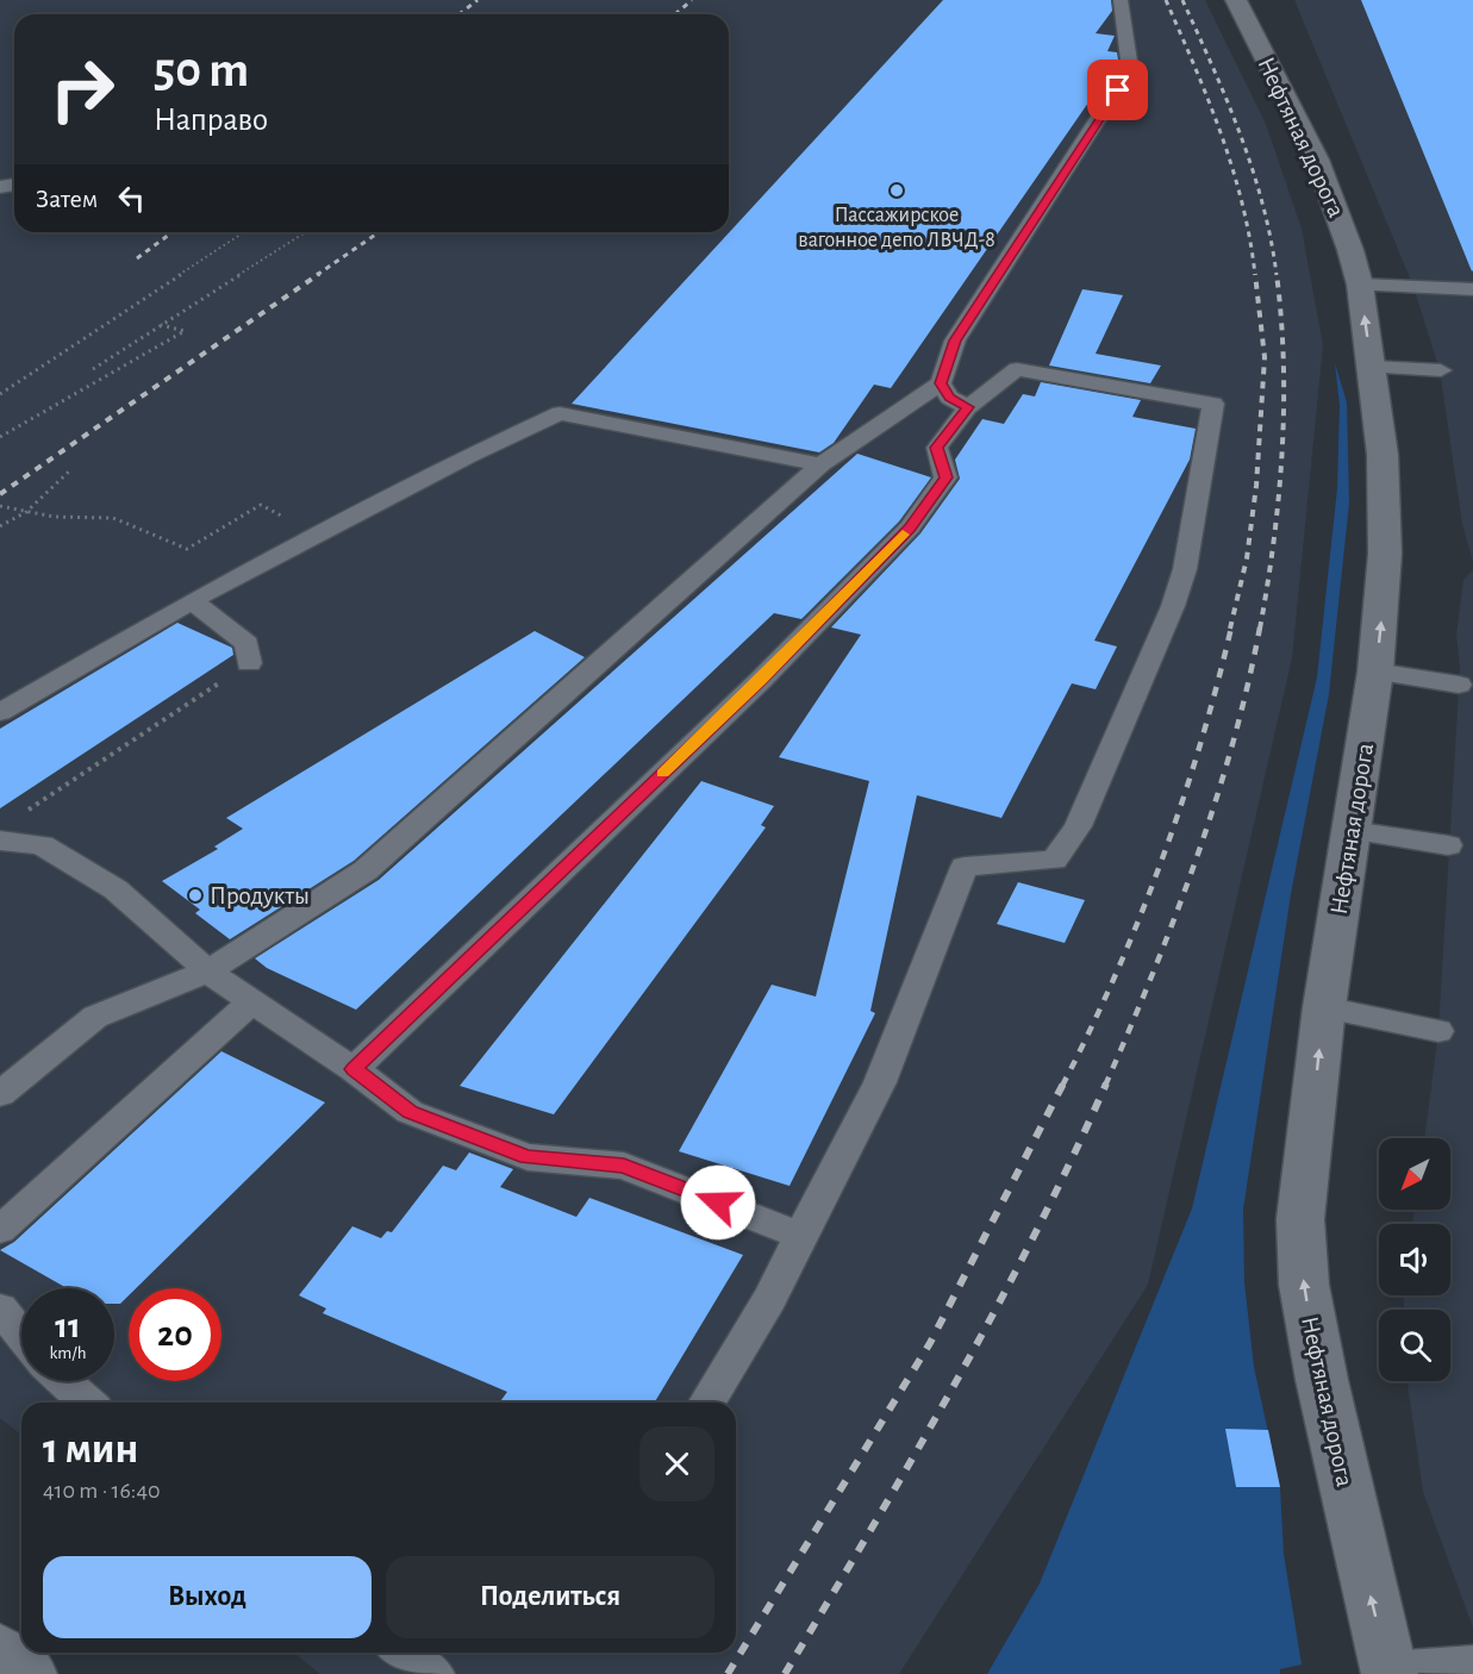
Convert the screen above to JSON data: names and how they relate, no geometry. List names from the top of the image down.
{
  "streets": {
    "street": ["Нефтяная дорога"]
  },
  "one_way": ["Нефтяная дорога"],
  "places": ["Пассажирское вагонное депо ЛВЧД-8", "Продукты"],
  "north": "bottom left",
  "page": {
    "turn": ["50 m", "Направо"],
    "then": "Затем",
    "speed": "11 km/h",
    "limit": "20",
    "heading": ["1 мин", "410 m · 16:40"],
    "buttons": ["Выход", "Поделиться"]
  }
}
